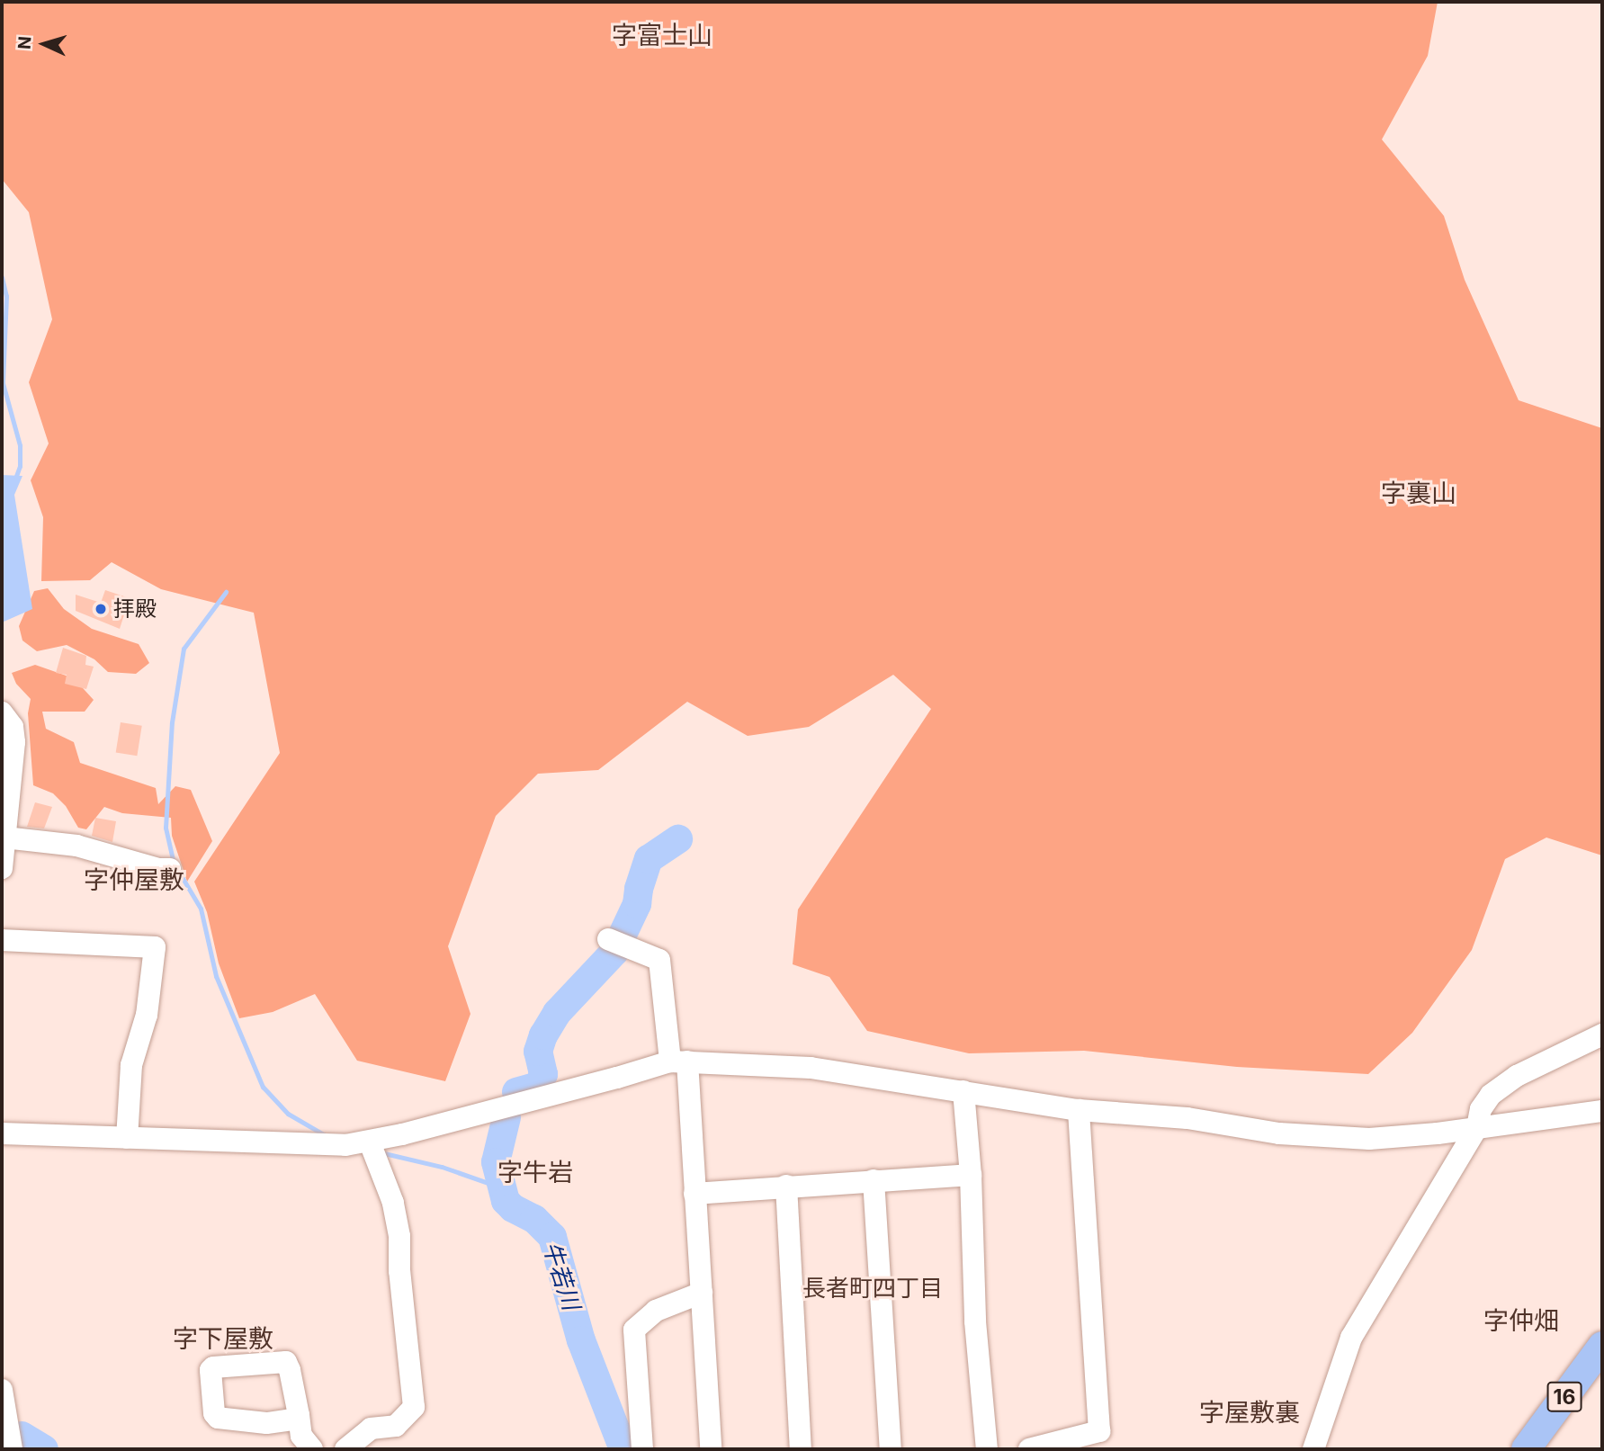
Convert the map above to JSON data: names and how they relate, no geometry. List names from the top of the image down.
{
  "streets": {
    "main road": ["16"]
  },
  "districts": [
    "字富士山",
    "字裏山",
    "字仲屋敷",
    "字牛岩",
    "長者町四丁目",
    "字仲畑",
    "字下屋敷",
    "字屋敷裏"
  ],
  "water": ["牛若川"],
  "places": ["拝殿"],
  "north": "left"
}
